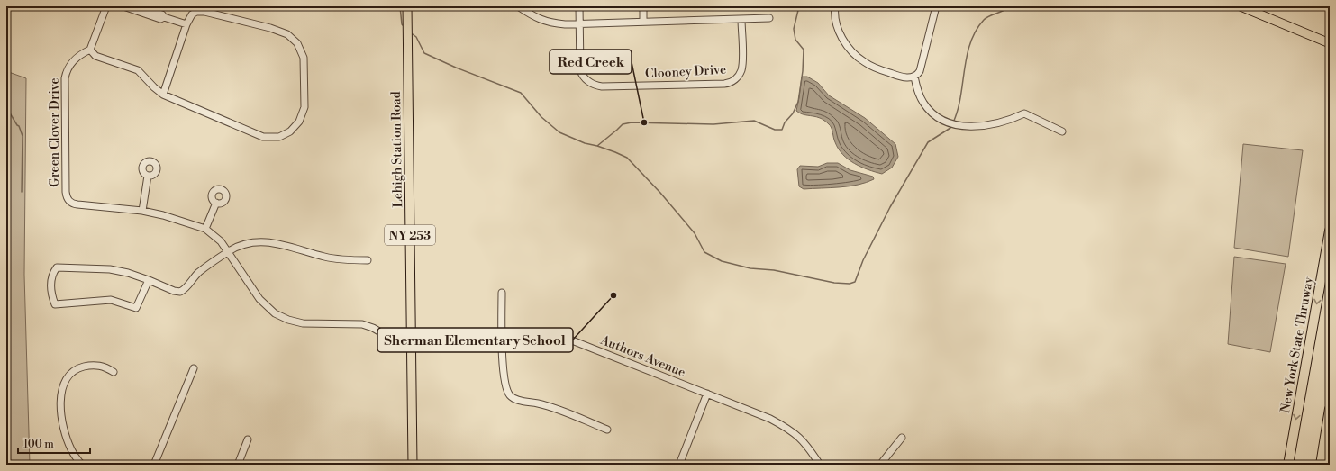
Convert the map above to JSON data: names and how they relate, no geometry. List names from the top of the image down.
{
  "streets": {
    "highway": ["New York State Thruway"],
    "main road": ["Lehigh Station Road", "NY 253"],
    "street": ["Clooney Drive", "Green Clover Drive", "Authors Avenue"]
  },
  "crossings": [
    ["Green Clover Drive", "Lehigh Station Road"],
    ["Green Clover Drive", "Authors Avenue"],
    ["Lehigh Station Road", "Authors Avenue"]
  ],
  "one_way": ["New York State Thruway"],
  "places": ["Red Creek", "Sherman Elementary School"],
  "scale_bar": "100 m"
}
